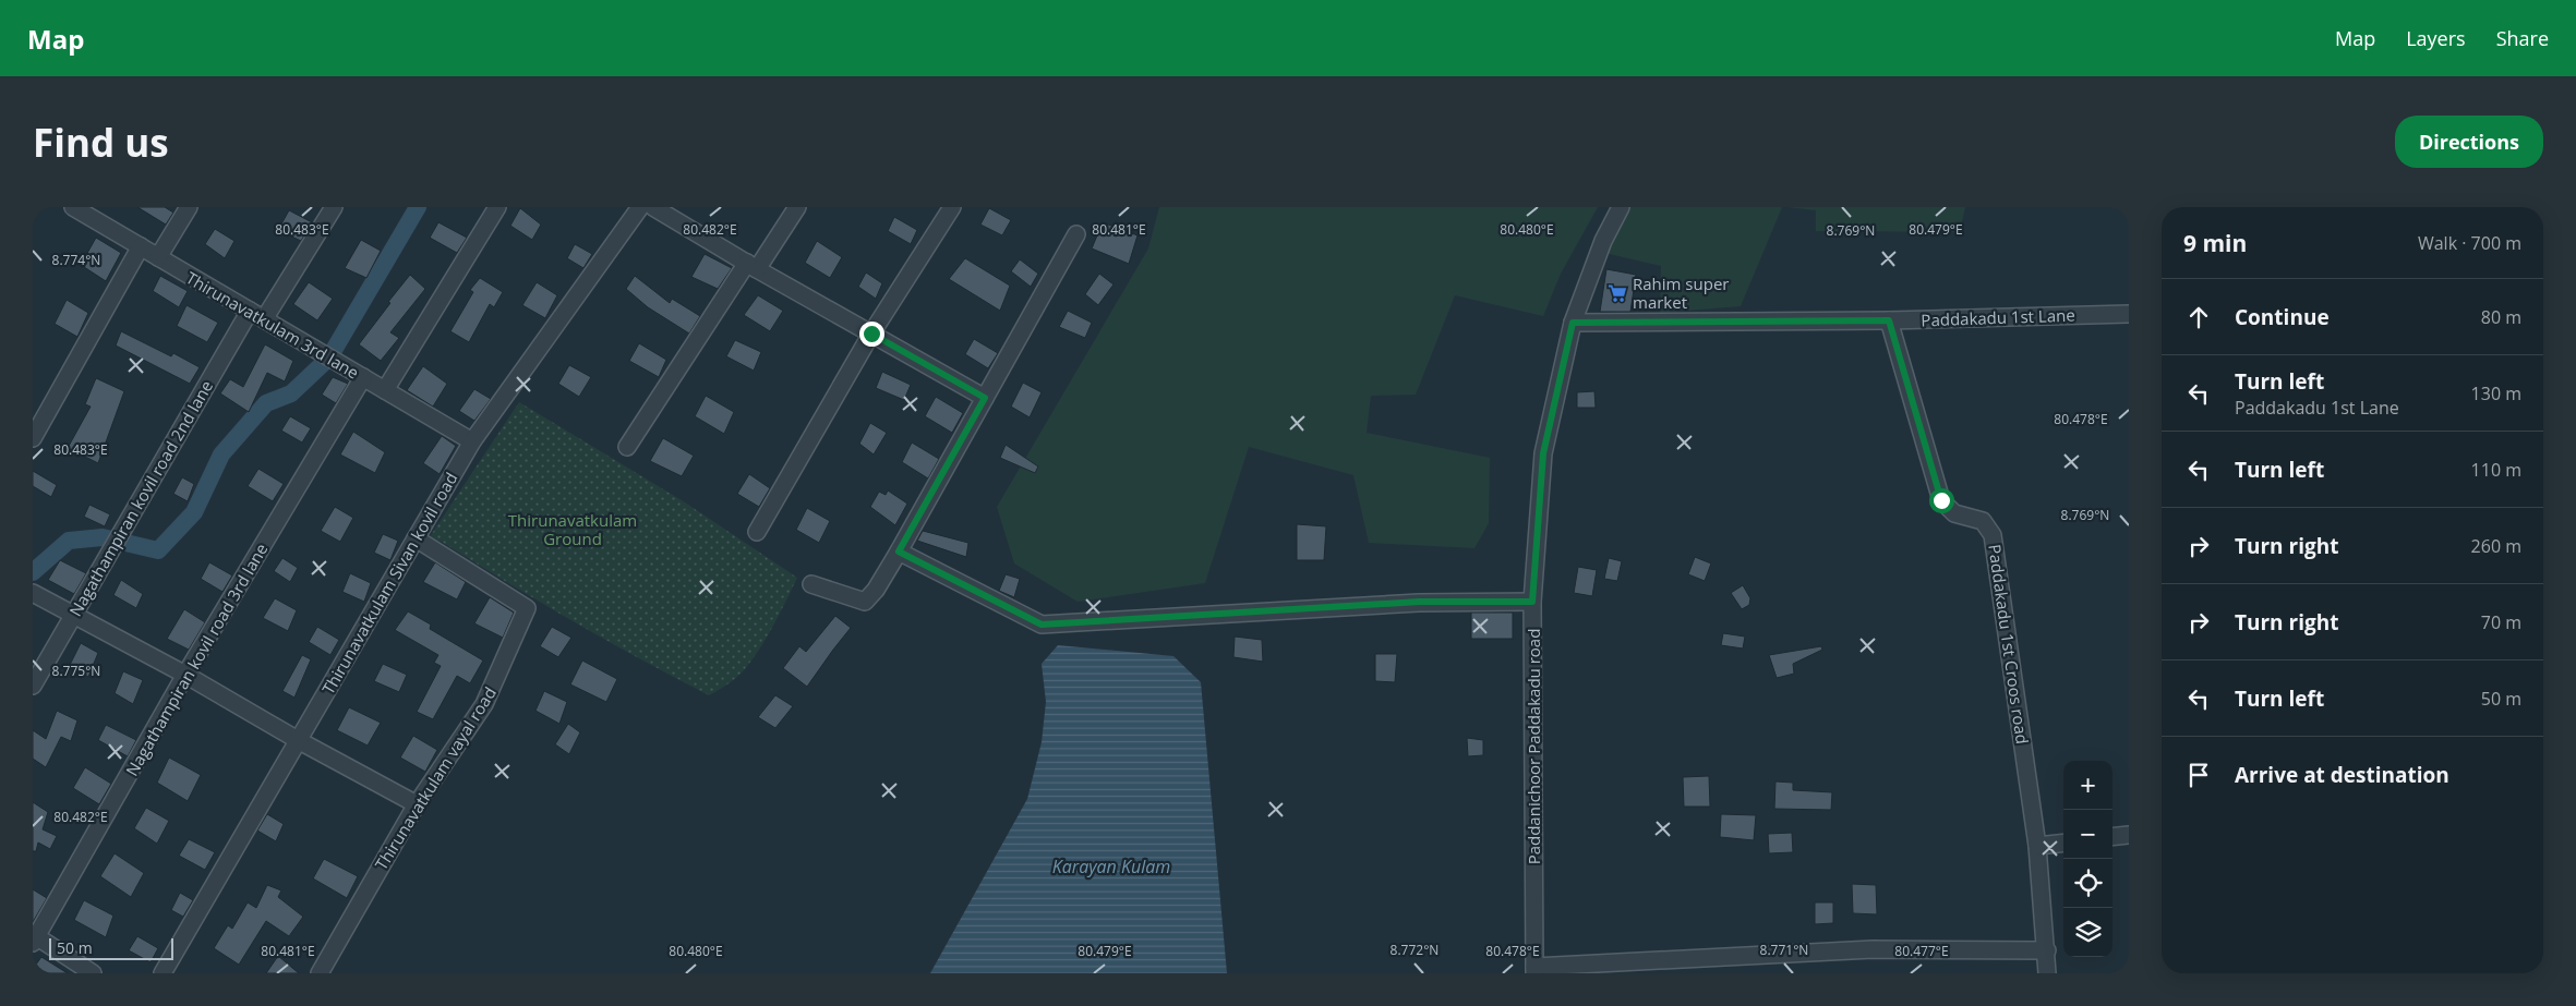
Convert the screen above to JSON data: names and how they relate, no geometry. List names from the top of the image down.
{
  "streets": {
    "street": [
      "Paddakadu 1st Lane",
      "Thirunavatkulam 3rd lane",
      "Nagathampiran kovil road 2nd lane",
      "Thirunavatkulam Sivan kovil road",
      "Paddakadu 1st Croos road",
      "Nagathampiran kovil road 3rd lane",
      "Paddanichoor Paddakadu road",
      "Thirunavatkulam vayal road"
    ]
  },
  "crossings": [
    ["Paddakadu 1st Lane", "Paddakadu 1st Croos road"],
    ["Paddakadu 1st Lane", "Paddanichoor Paddakadu road"],
    ["Thirunavatkulam 3rd lane", "Nagathampiran kovil road 2nd lane"],
    ["Thirunavatkulam 3rd lane", "Thirunavatkulam Sivan kovil road"],
    ["Thirunavatkulam 3rd lane", "Nagathampiran kovil road 3rd lane"],
    ["Thirunavatkulam Sivan kovil road", "Thirunavatkulam vayal road"]
  ],
  "water": ["Karayan Kulam"],
  "parks": ["Thirunavatkulam Ground"],
  "places": {
    "supermarket": ["Rahim super market"]
  },
  "scale_bar": "50 m",
  "page": {
    "header": "Map",
    "nav": ["Map", "Layers", "Share"],
    "buttons": "Directions",
    "title": "Find us",
    "heading": ["9 min", "Walk · 700 m"],
    "list": [
      ["Continue", "80 m"],
      ["Turn left", "Paddakadu 1st Lane", "130 m"],
      ["Turn left", "110 m"],
      ["Turn right", "260 m"],
      ["Turn right", "70 m"],
      ["Turn left", "50 m"],
      "Arrive at destination"
    ],
    "map_buttons": ["+", "−"],
    "scale": "50 m"
  },
  "coordinates": [
    "80.483°E",
    "80.482°E",
    "80.481°E",
    "80.480°E",
    "80.479°E",
    "8.769°N",
    "8.774°N",
    "80.478°E",
    "8.775°N",
    "8.772°N",
    "8.771°N",
    "80.477°E"
  ]
}
